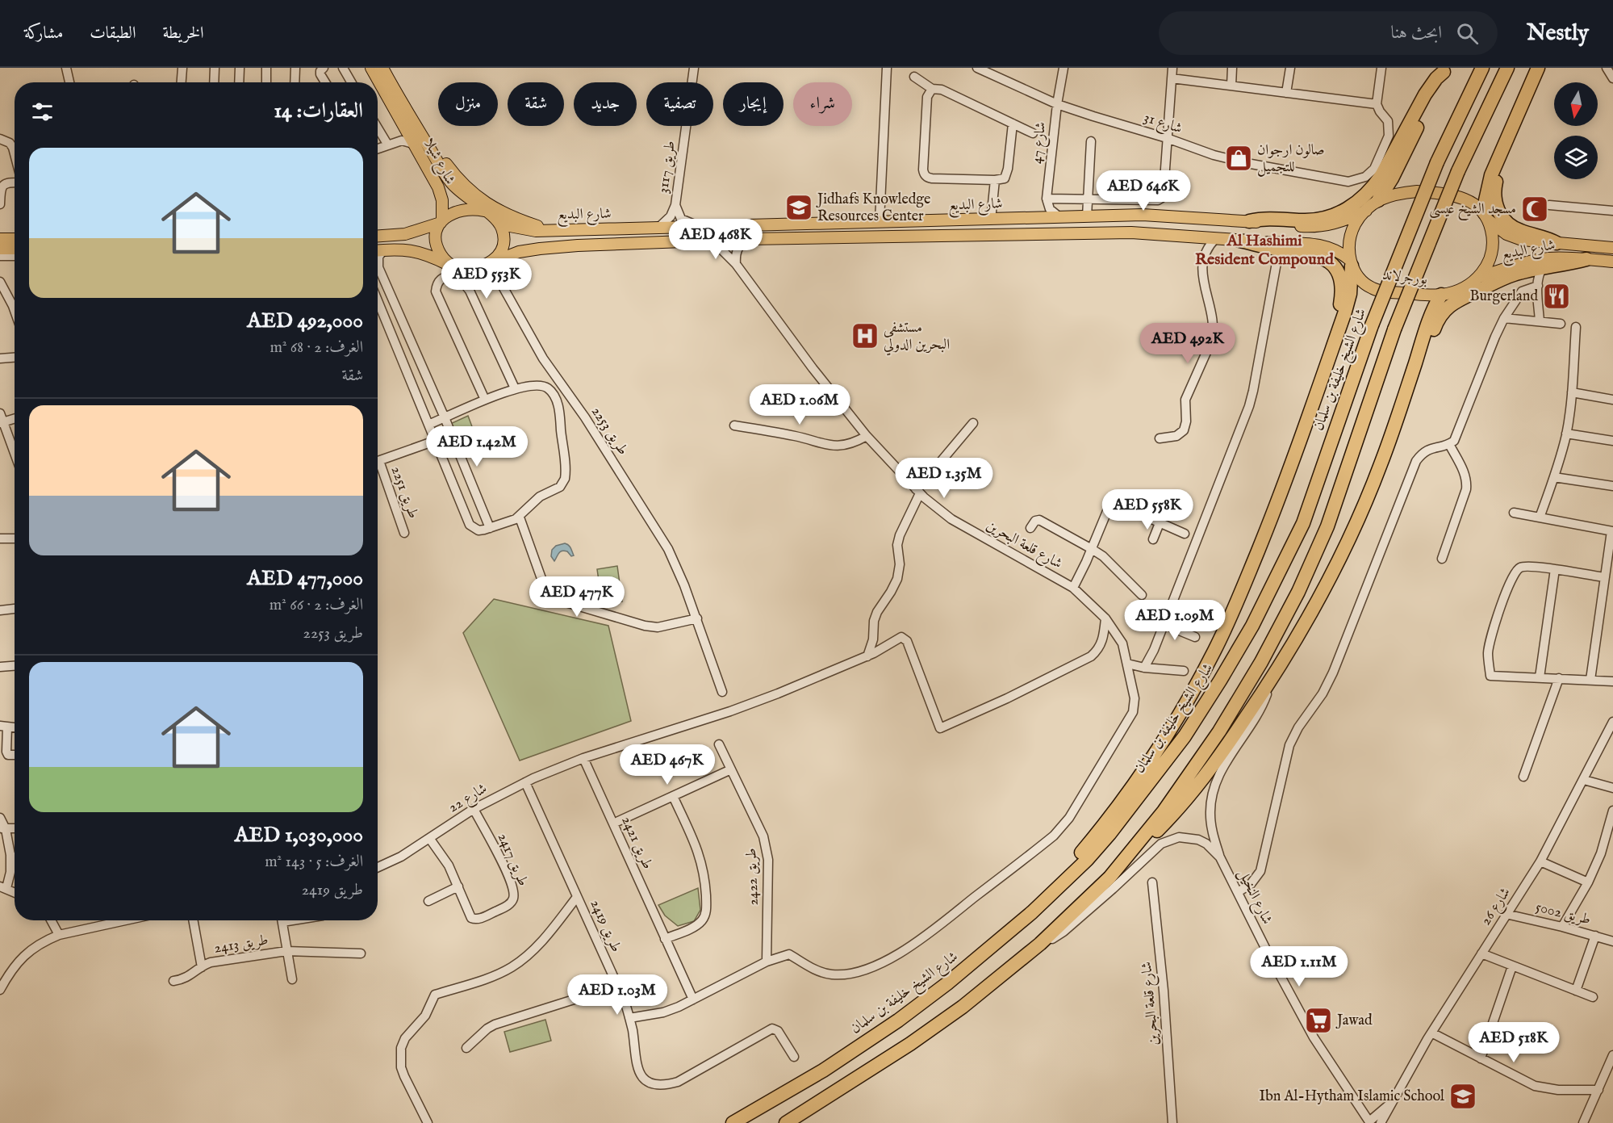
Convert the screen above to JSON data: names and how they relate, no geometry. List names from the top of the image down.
{
  "streets": {
    "highway": ["شارع الشيخ خليفة بن سلمان"],
    "main road": ["شارع شيلا", "شارع البديع", "بورجرلاند"],
    "street": [
      "شارع 31",
      "شارع 47",
      "طريق 3117",
      "طريق 2253",
      "طريق 2251",
      "شارع قلعة البحرين",
      "شارع 22",
      "طريق 2421",
      "طريق 2417",
      "طريق 2422",
      "شارع النخيل",
      "شارع 26",
      "طريق 5002",
      "طريق 2419",
      "طريق 2413"
    ]
  },
  "crossings": [
    ["شارع 31", "شارع 47"],
    ["شارع شيلا", "شارع البديع"],
    ["شارع شيلا", "طريق 2253"],
    ["طريق 3117", "شارع البديع"],
    ["شارع البديع", "بورجرلاند"],
    ["شارع البديع", "طريق 2253"],
    ["شارع البديع", "شارع قلعة البحرين"],
    ["شارع قلعة البحرين", "شارع 22"],
    ["شارع قلعة البحرين", "طريق 2422"],
    ["شارع 22", "طريق 2421"],
    ["شارع 22", "طريق 2417"],
    ["شارع 22", "طريق 2419"],
    ["شارع النخيل", "شارع 26"],
    ["شارع 26", "طريق 5002"]
  ],
  "districts": ["Al Hashimi Resident Compound"],
  "places": {
    "shop": ["صالون ارجوان للتجميل"],
    "school or university": ["Jidhafs Knowledge Resources Center", "Ibn Al-Hytham Islamic School"],
    "mosque": ["مسجد الشيخ عيسى"],
    "restaurant": ["Burgerland"],
    "hospital": ["مستشفى البحرين الدولي"],
    "supermarket": ["Jawad"]
  },
  "north": "bottom",
  "page": {
    "header": "Nestly",
    "search": "ابحث هنا",
    "nav": ["الخريطة", "الطبقات", "مشاركة"],
    "chip": [
      "شراء",
      "إيجار",
      "تصفية",
      "جديد",
      "شقة",
      "منزل"
    ],
    "heading": "العقارات: 14",
    "list": [
      {
        "name": "AED 492,000",
        "note": "الغرف: 2 · 68 m² · شقة"
      },
      {
        "name": "AED 477,000",
        "note": "الغرف: 2 · 66 m² · طريق 2253"
      },
      {
        "name": "AED 1,030,000",
        "note": "الغرف: 5 · 143 m² · طريق 2419"
      }
    ],
    "price": [
      "AED 646K",
      "AED 468K",
      "AED 553K",
      "AED 492K",
      "AED 1.06M",
      "AED 1.42M",
      "AED 1.35M",
      "AED 558K",
      "AED 477K",
      "AED 1.09M",
      "AED 467K",
      "AED 1.11M",
      "AED 1.03M",
      "AED 518K"
    ]
  }
}
